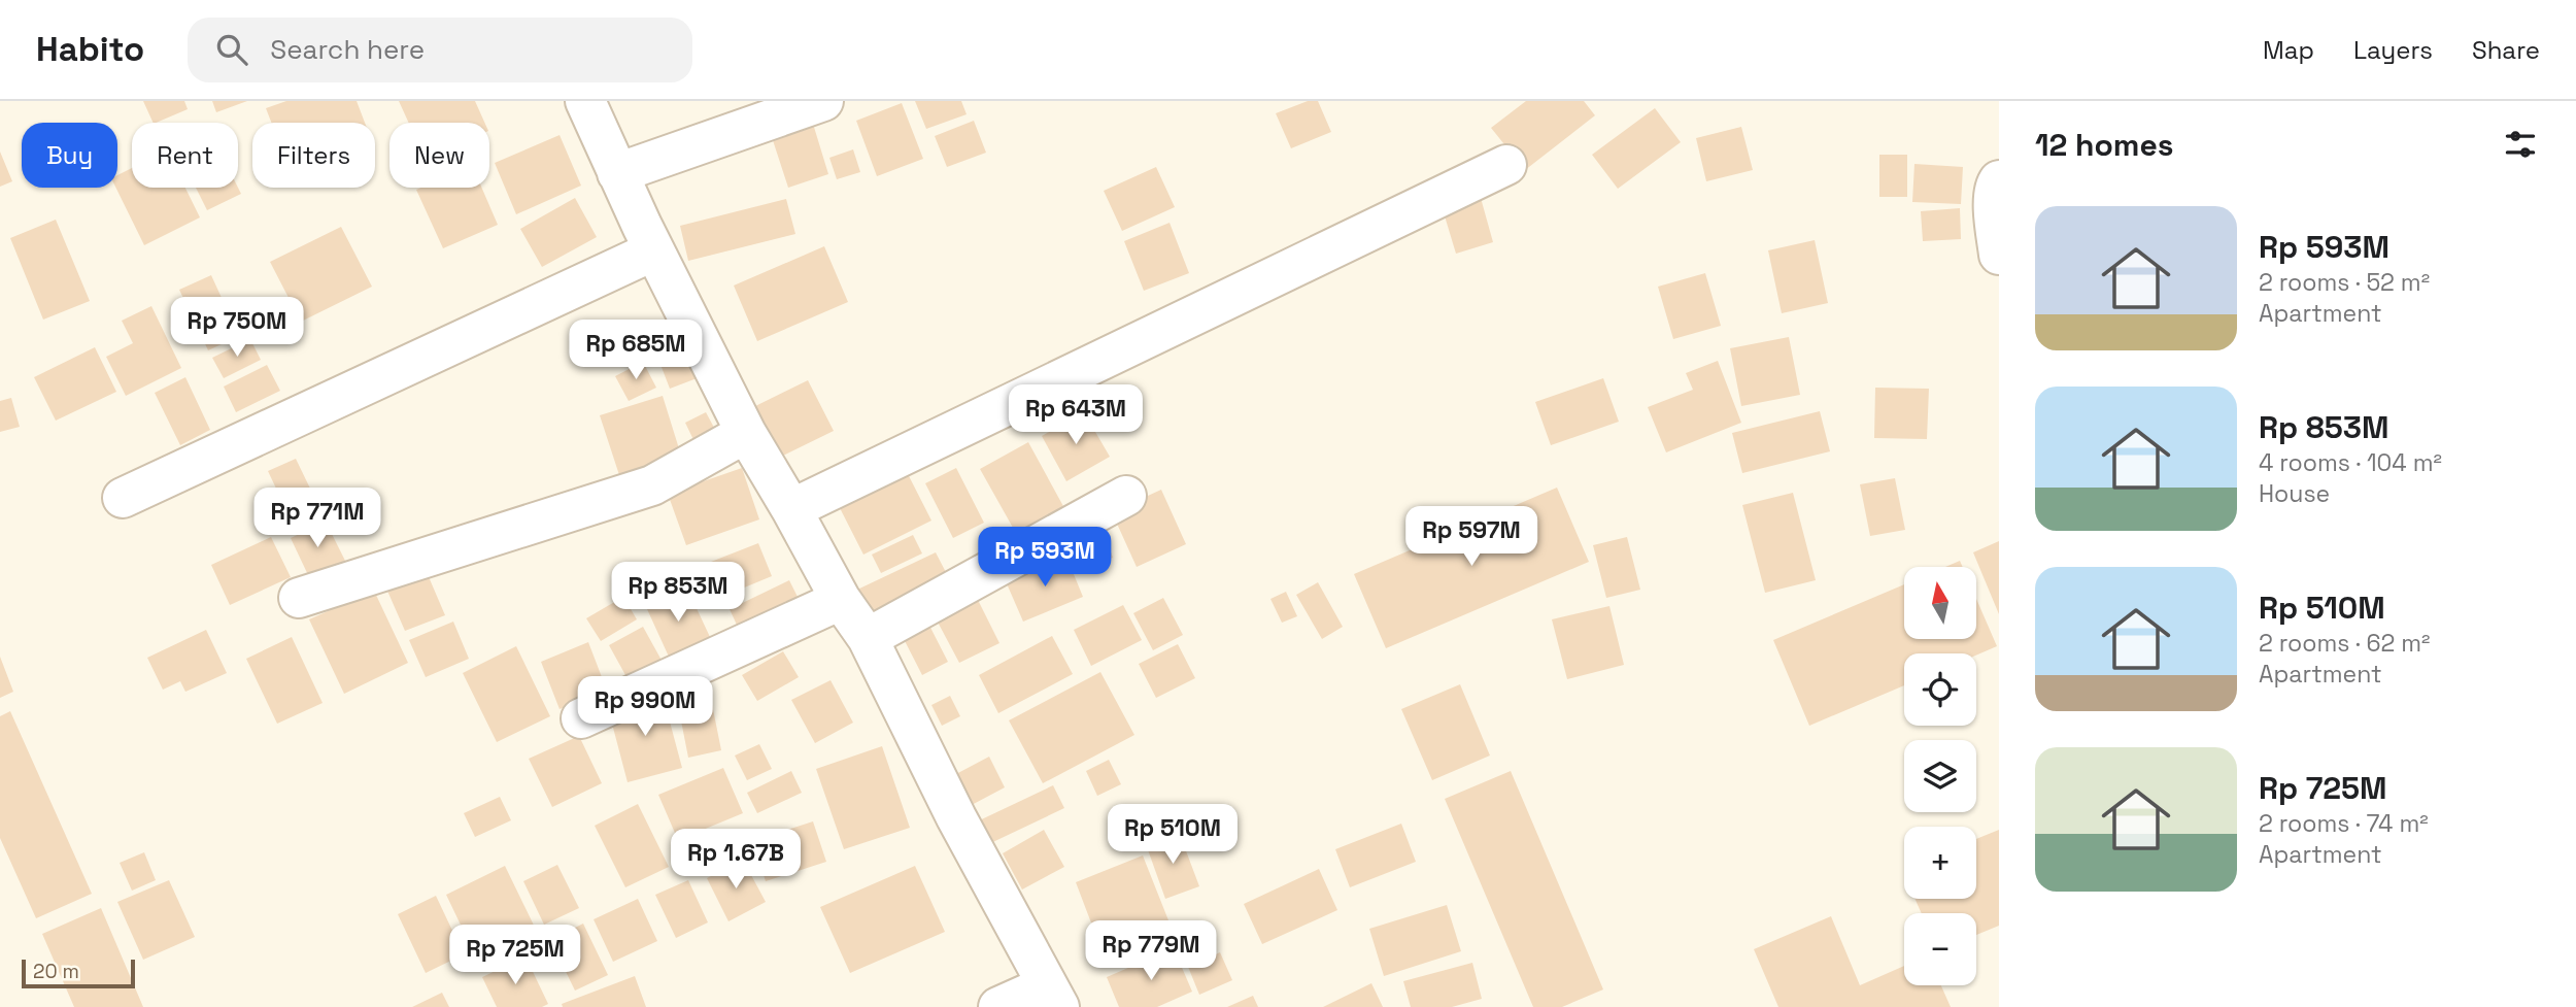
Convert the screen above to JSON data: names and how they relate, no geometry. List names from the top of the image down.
{
  "scale_bar": "20 m",
  "north": "top",
  "page": {
    "header": "Habito",
    "search": "Search here",
    "nav": ["Map", "Layers", "Share"],
    "heading": "12 homes",
    "chip": [
      "Buy",
      "Rent",
      "Filters",
      "New"
    ],
    "list": [
      {
        "name": "Rp 593M",
        "note": "2 rooms · 52 m² · Apartment"
      },
      {
        "name": "Rp 853M",
        "note": "4 rooms · 104 m² · House"
      },
      {
        "name": "Rp 510M",
        "note": "2 rooms · 62 m² · Apartment"
      },
      {
        "name": "Rp 725M",
        "note": "2 rooms · 74 m² · Apartment"
      }
    ],
    "price": [
      "Rp 750M",
      "Rp 685M",
      "Rp 643M",
      "Rp 771M",
      "Rp 597M",
      "Rp 593M",
      "Rp 853M",
      "Rp 990M",
      "Rp 510M",
      "Rp 1.67B",
      "Rp 779M",
      "Rp 725M"
    ],
    "map_buttons": ["+", "−"],
    "scale": "20 m"
  }
}
